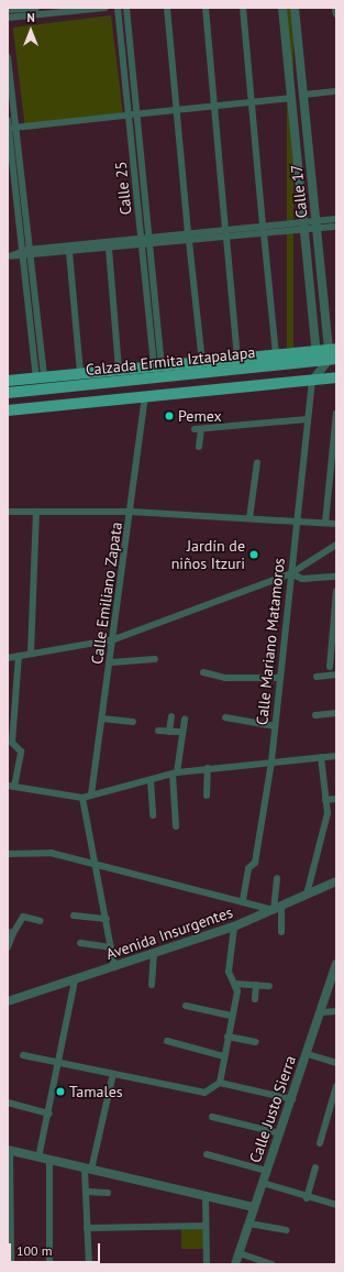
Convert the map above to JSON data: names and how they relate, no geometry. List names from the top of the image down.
{
  "streets": {
    "main road": ["Calzada Ermita Iztapalapa"],
    "street": [
      "Calle 25",
      "Calle 17",
      "Calle Emiliano Zapata",
      "Calle Mariano Matamoros",
      "Avenida Insurgentes",
      "Calle Justo Sierra"
    ]
  },
  "crossings": [
    ["Calle 25", "Calzada Ermita Iztapalapa"],
    ["Calle 17", "Calzada Ermita Iztapalapa"],
    ["Calzada Ermita Iztapalapa", "Calle Emiliano Zapata"],
    ["Calzada Ermita Iztapalapa", "Calle Mariano Matamoros"]
  ],
  "places": ["Pemex", "Jardín de niños Itzuri", "Tamales"],
  "scale_bar": "100 m",
  "north": "top"
}
